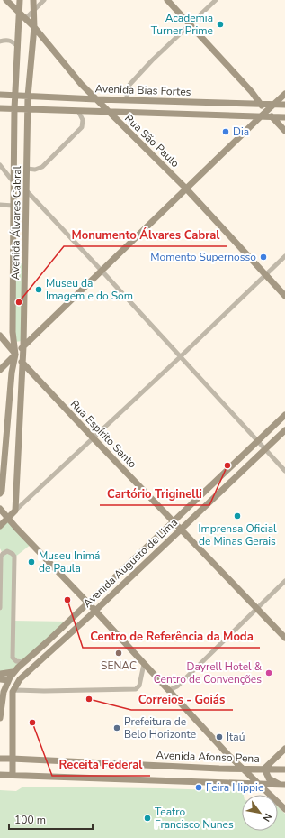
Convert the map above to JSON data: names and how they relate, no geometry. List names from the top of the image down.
{
  "streets": {
    "street": [
      "Avenida Bias Fortes",
      "Rua São Paulo",
      "Avenida Álvares Cabral",
      "Rua Espírito Santo",
      "Avenida Augusto de Lima",
      "Avenida Afonso Pena"
    ]
  },
  "crossings": [
    ["Avenida Bias Fortes", "Rua São Paulo"],
    ["Avenida Bias Fortes", "Avenida Álvares Cabral"],
    ["Rua São Paulo", "Avenida Álvares Cabral"],
    ["Avenida Álvares Cabral", "Rua Espírito Santo"],
    ["Rua Espírito Santo", "Avenida Augusto de Lima"]
  ],
  "places": [
    "Academia Turner Prime",
    "Dia",
    "Momento Supernosso",
    "Museu da Imagem e do Som",
    "Monumento Álvares Cabral",
    "Cartório Triginelli",
    "Imprensa Oficial de Minas Gerais",
    "Museu Inimá de Paula",
    "Centro de Referência da Moda",
    "SENAC",
    "Dayrell Hotel & Centro de Convenções",
    "Correios - Goiás",
    "Receita Federal",
    "Prefeitura de Belo Horizonte",
    "Itaú",
    "Feira Hippie",
    "Teatro Francisco Nunes"
  ],
  "scale_bar": "100 m",
  "north": "bottom right"
}
